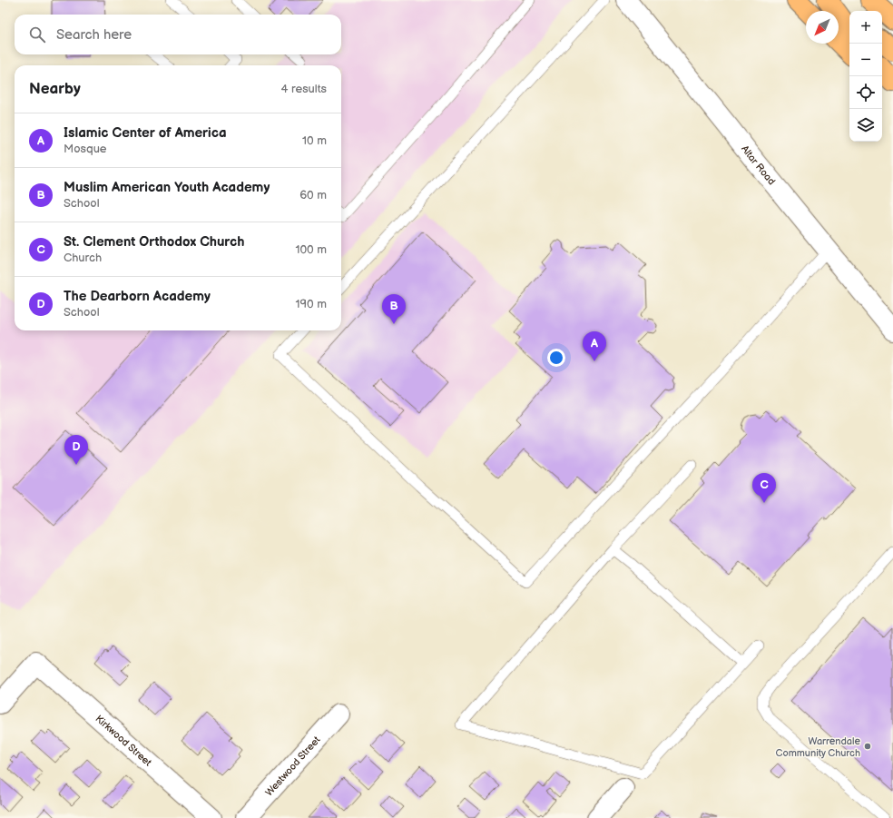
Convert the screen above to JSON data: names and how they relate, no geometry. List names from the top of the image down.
{
  "streets": {
    "street": ["Altar Road", "Kirkwood Street", "Westwood Street"]
  },
  "places": ["Warrendale Community Church"],
  "north": "bottom left",
  "page": {
    "map_buttons": ["+", "−"],
    "search": "Search here",
    "heading": ["Nearby", "4 results"],
    "list": [
      {
        "mark": "A",
        "name": "Islamic Center of America",
        "note": "Mosque",
        "value": "10 m"
      },
      {
        "mark": "B",
        "name": "Muslim American Youth Academy",
        "note": "School",
        "value": "60 m"
      },
      {
        "mark": "C",
        "name": "St. Clement Orthodox Church",
        "note": "Church",
        "value": "100 m"
      },
      {
        "mark": "D",
        "name": "The Dearborn Academy",
        "note": "School",
        "value": "190 m"
      }
    ],
    "pins": [
      "B",
      "A",
      "D",
      "C"
    ]
  }
}
